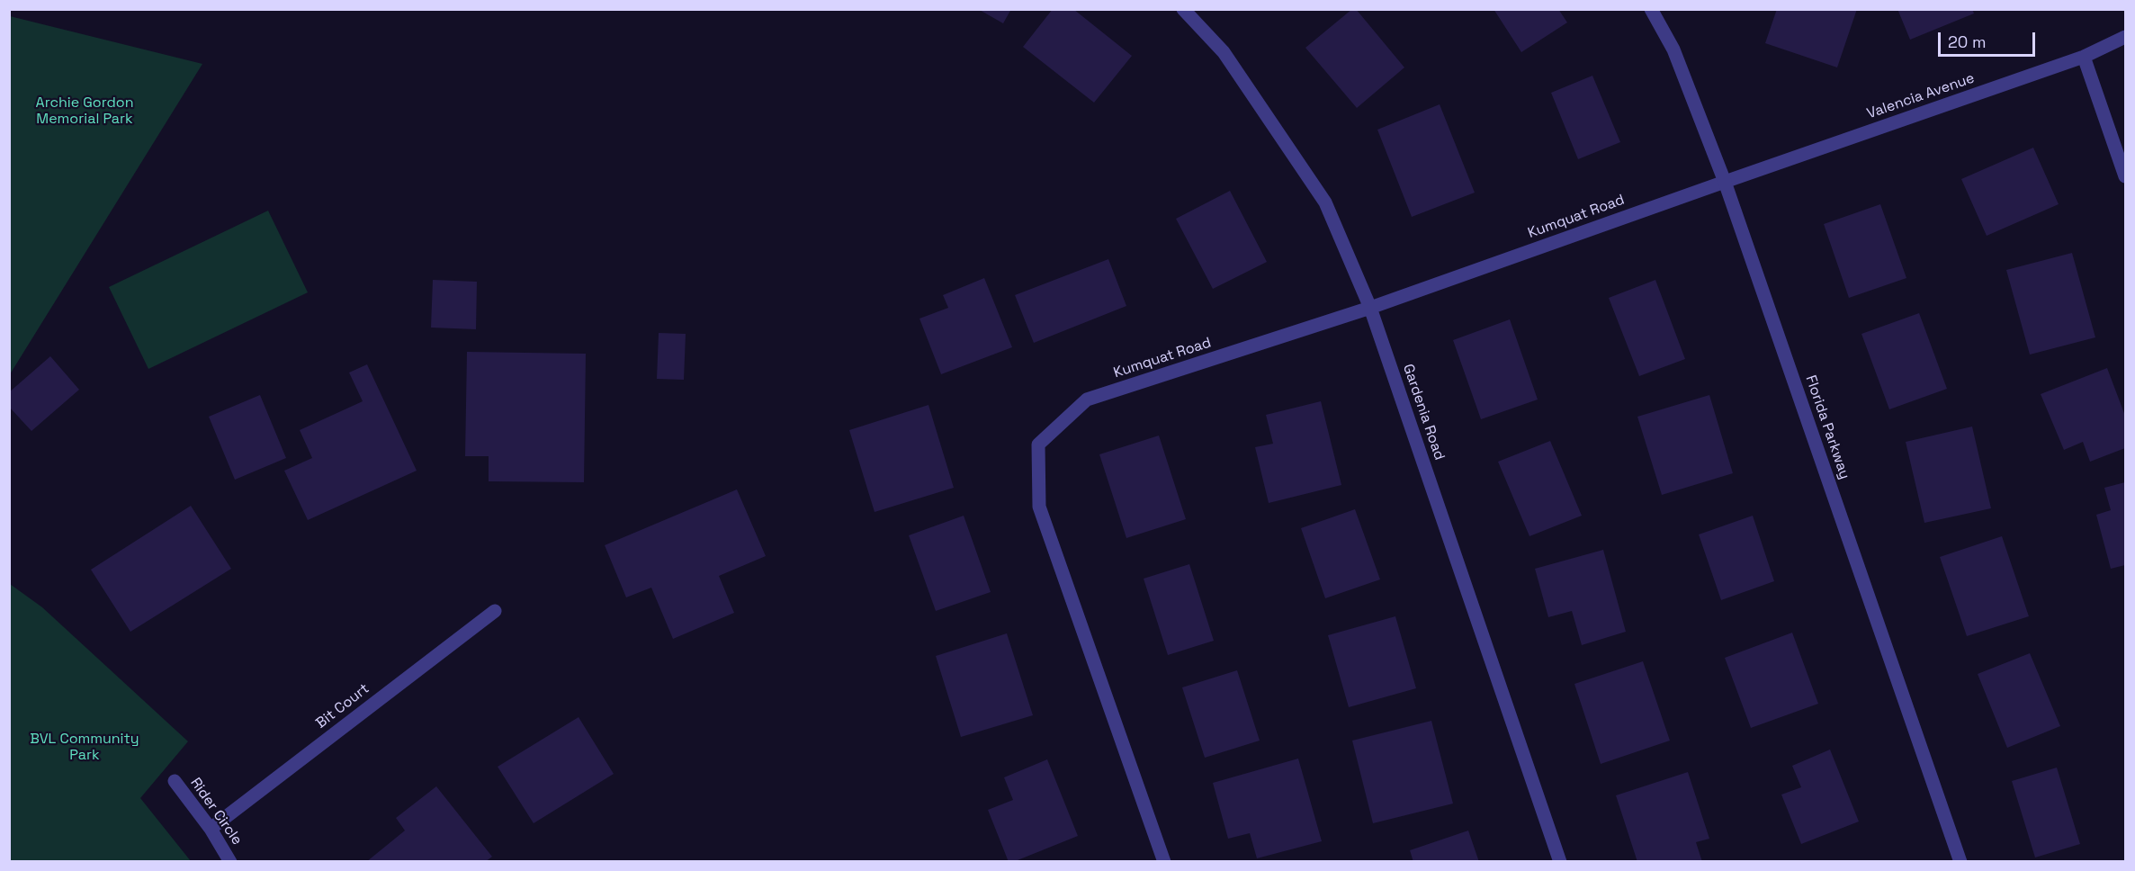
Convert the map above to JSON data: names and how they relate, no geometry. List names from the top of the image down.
{
  "streets": {
    "street": [
      "Valencia Avenue",
      "Kumquat Road",
      "Gardenia Road",
      "Florida Parkway",
      "Bit Court",
      "Rider Circle"
    ]
  },
  "crossings": [
    ["Valencia Avenue", "Kumquat Road"],
    ["Valencia Avenue", "Florida Parkway"],
    ["Kumquat Road", "Gardenia Road"],
    ["Kumquat Road", "Florida Parkway"],
    ["Bit Court", "Rider Circle"]
  ],
  "parks": ["Archie Gordon Memorial Park", "BVL Community Park"],
  "scale_bar": "20 m"
}
